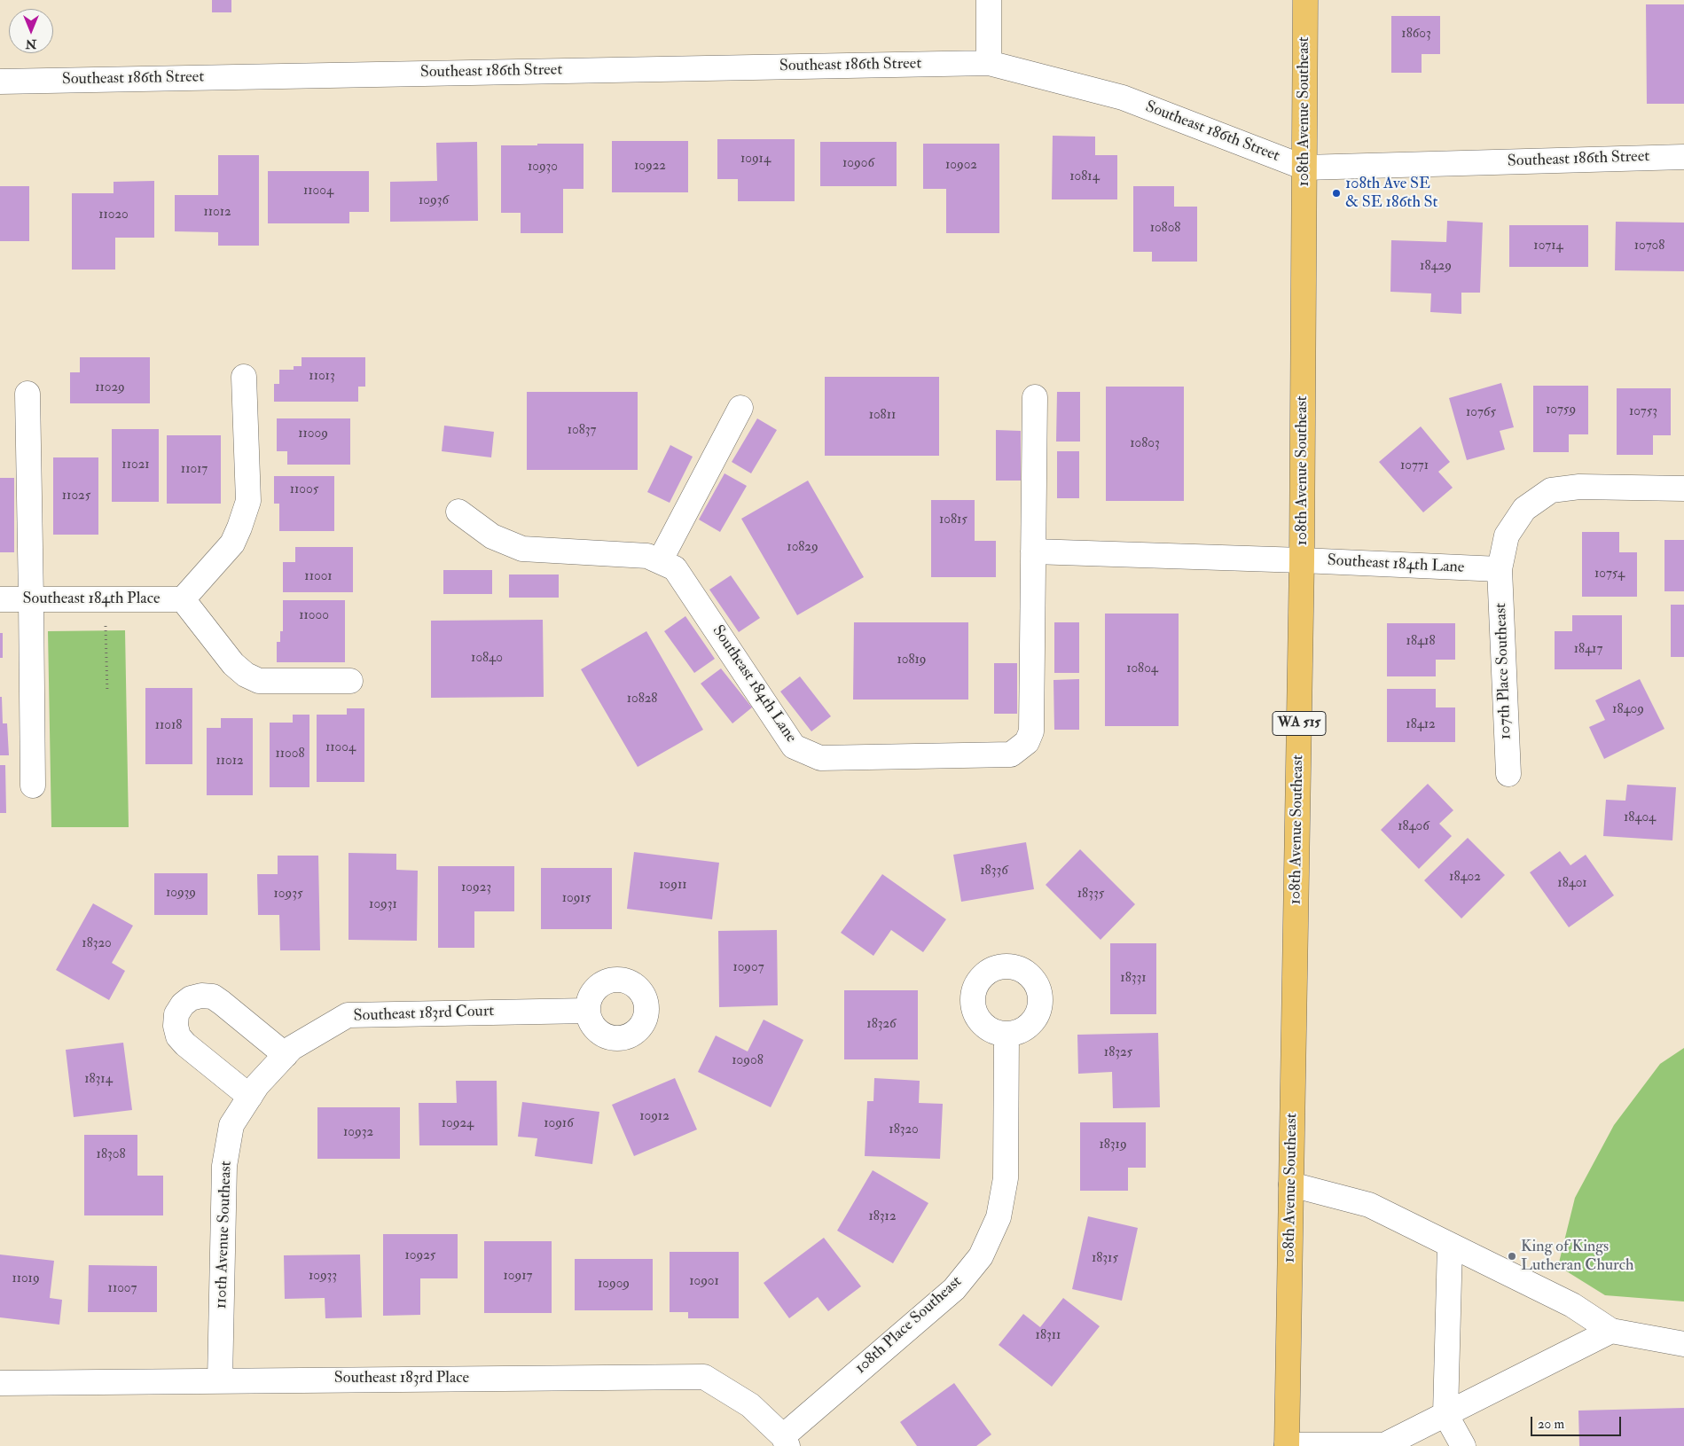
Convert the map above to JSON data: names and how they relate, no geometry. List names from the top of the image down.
{
  "streets": {
    "main road": ["108th Avenue Southeast", "WA 515"],
    "street": [
      "Southeast 186th Street",
      "Southeast 184th Lane",
      "Southeast 184th Place",
      "107th Place Southeast",
      "Southeast 183rd Court",
      "110th Avenue Southeast",
      "108th Place Southeast",
      "Southeast 183rd Place"
    ]
  },
  "crossings": [
    ["Southeast 186th Street", "108th Avenue Southeast"],
    ["108th Avenue Southeast", "Southeast 184th Lane"],
    ["Southeast 184th Lane", "107th Place Southeast"],
    ["Southeast 183rd Court", "110th Avenue Southeast"],
    ["110th Avenue Southeast", "Southeast 183rd Place"],
    ["108th Place Southeast", "Southeast 183rd Place"]
  ],
  "places": ["108th Ave SE & SE 186th St", "King of Kings Lutheran Church"],
  "house_numbers": [
    "18603",
    "10914",
    "10906",
    "10902",
    "10922",
    "10930",
    "10814",
    "11004",
    "10936",
    "11012",
    "11020",
    "10808",
    "10714",
    "10708",
    "18429",
    "11013",
    "11029",
    "10759",
    "10753",
    "10765",
    "10811",
    "10837",
    "11009",
    "10803",
    "11021",
    "10771",
    "11017",
    "11005",
    "11025",
    "10815",
    "10829",
    "10754",
    "11001",
    "11000",
    "18418",
    "18417",
    "10840",
    "10819",
    "10804",
    "10828",
    "18409",
    "18412",
    "11018",
    "11004",
    "11008",
    "11012",
    "18404",
    "18406",
    "18336",
    "18402",
    "18401",
    "10911",
    "10923",
    "10939",
    "10935",
    "18335",
    "10915",
    "10931",
    "18320",
    "10907",
    "18331",
    "18326",
    "18325",
    "10908",
    "18314",
    "10912",
    "10924",
    "10916",
    "18320",
    "10932",
    "18319",
    "18308",
    "18312",
    "10925",
    "18315",
    "10933",
    "10917",
    "11019",
    "10901",
    "10909",
    "11007",
    "18311"
  ],
  "scale_bar": "20 m",
  "north": "bottom"
}
